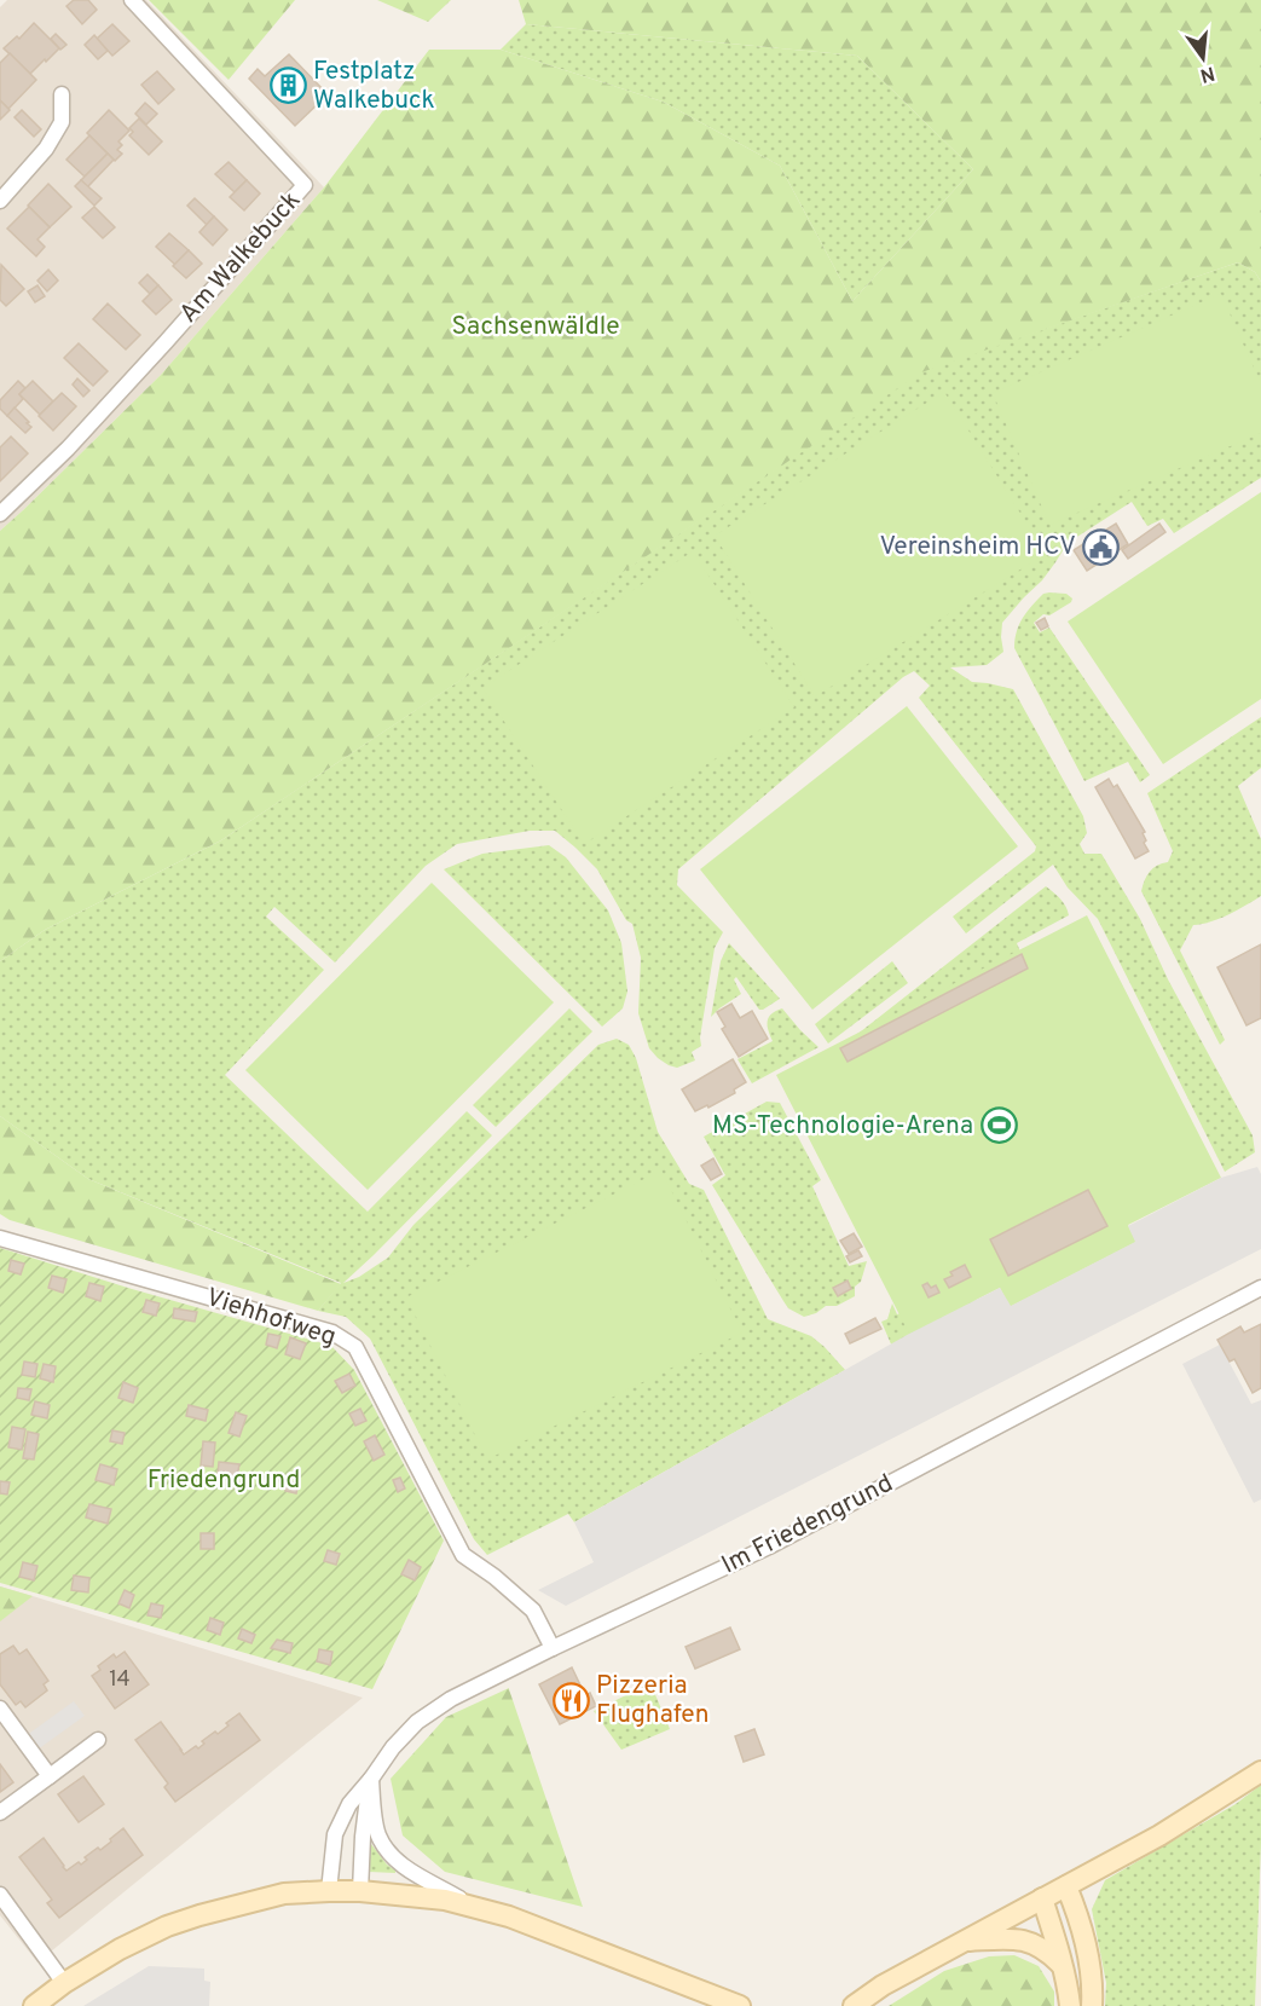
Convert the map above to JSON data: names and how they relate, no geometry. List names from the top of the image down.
{
  "streets": {
    "street": ["Am Walkebuck", "Viehhofweg", "Im Friedengrund"]
  },
  "crossings": [
    ["Viehhofweg", "Im Friedengrund"]
  ],
  "parks": ["Sachsenwäldle", "Friedengrund"],
  "places": {
    "building": ["Festplatz Walkebuck"],
    "public building": ["Vereinsheim HCV"],
    "sports": ["MS-Technologie-Arena"],
    "restaurant": ["Pizzeria Flughafen"]
  },
  "house_numbers": ["14"],
  "north": "bottom"
}
